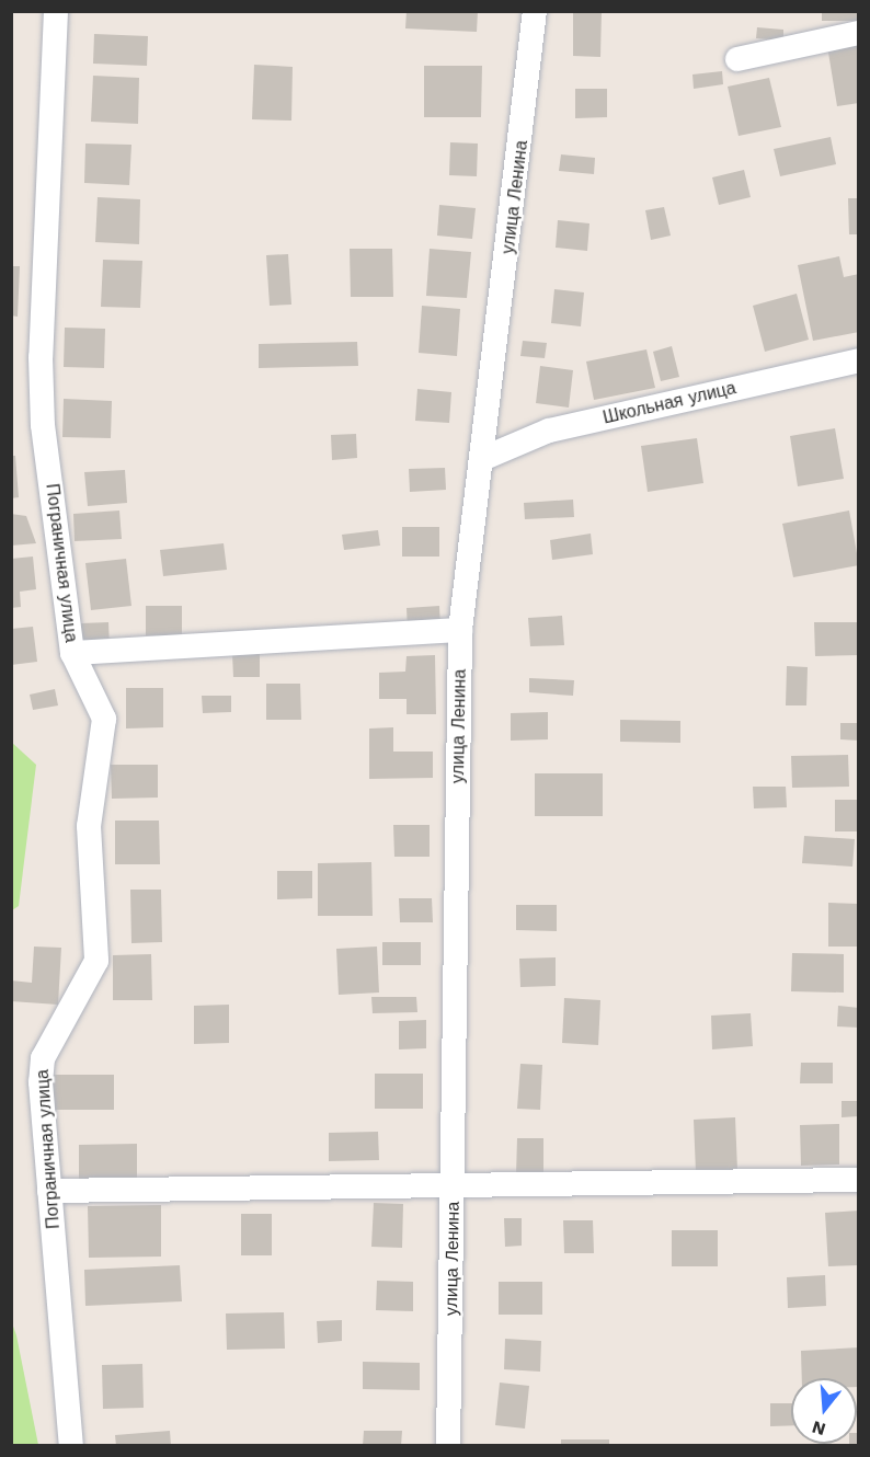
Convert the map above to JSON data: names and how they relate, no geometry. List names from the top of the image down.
{
  "streets": {
    "street": ["улица Ленина", "Школьная улица", "Пограничная улица"]
  },
  "crossings": [
    ["улица Ленина", "Школьная улица"]
  ],
  "north": "bottom"
}
